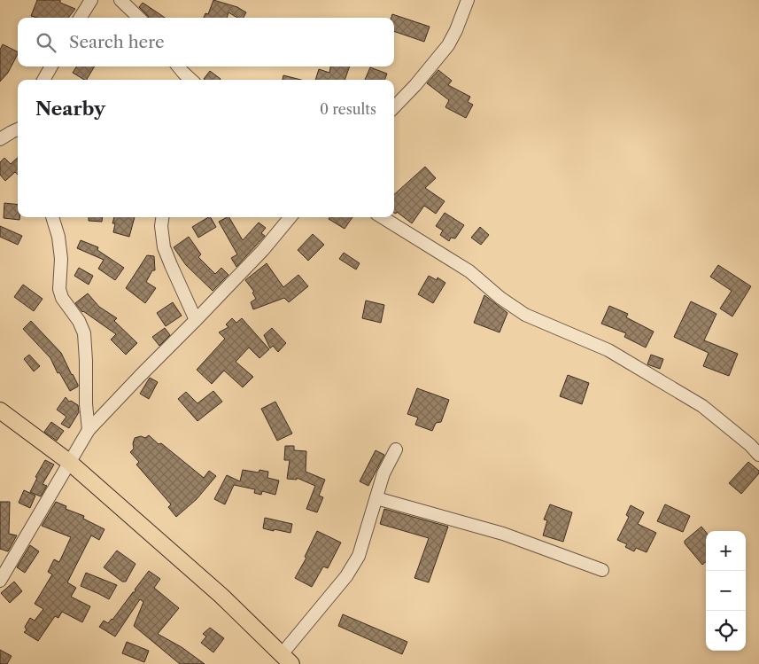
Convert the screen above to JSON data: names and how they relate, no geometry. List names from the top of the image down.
{
  "page": {
    "search": "Search here",
    "heading": ["Nearby", "0 results"],
    "map_buttons": ["+", "−"]
  }
}
